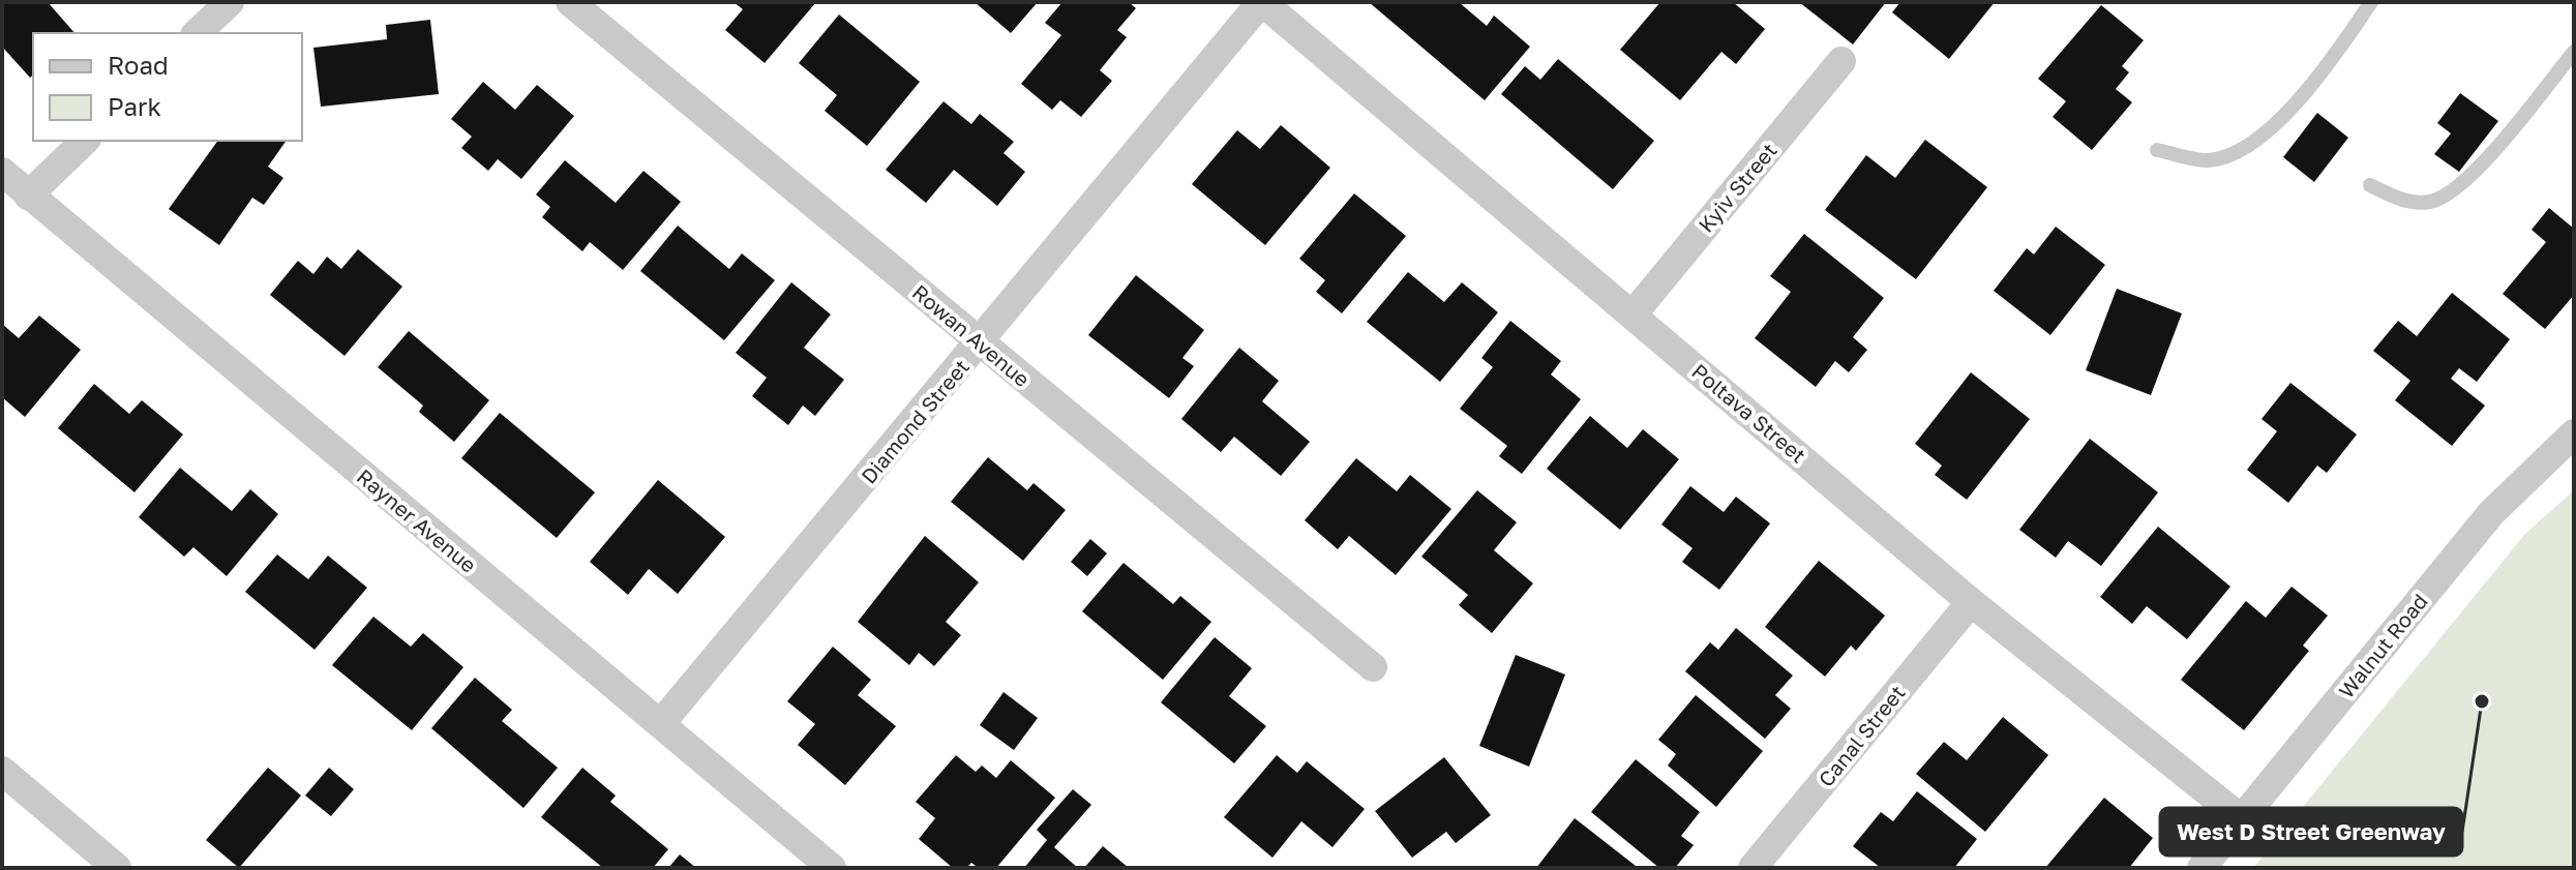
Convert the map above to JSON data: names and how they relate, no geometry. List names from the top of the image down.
{
  "streets": {
    "street": [
      "Kyiv Street",
      "Rowan Avenue",
      "Poltava Street",
      "Diamond Street",
      "Rayner Avenue",
      "Walnut Road",
      "Canal Street"
    ]
  },
  "crossings": [
    ["Kyiv Street", "Poltava Street"],
    ["Rowan Avenue", "Diamond Street"],
    ["Poltava Street", "Diamond Street"],
    ["Poltava Street", "Walnut Road"],
    ["Poltava Street", "Canal Street"],
    ["Diamond Street", "Rayner Avenue"]
  ],
  "places": ["West D Street Greenway"],
  "legend": ["Road", "Park"]
}
